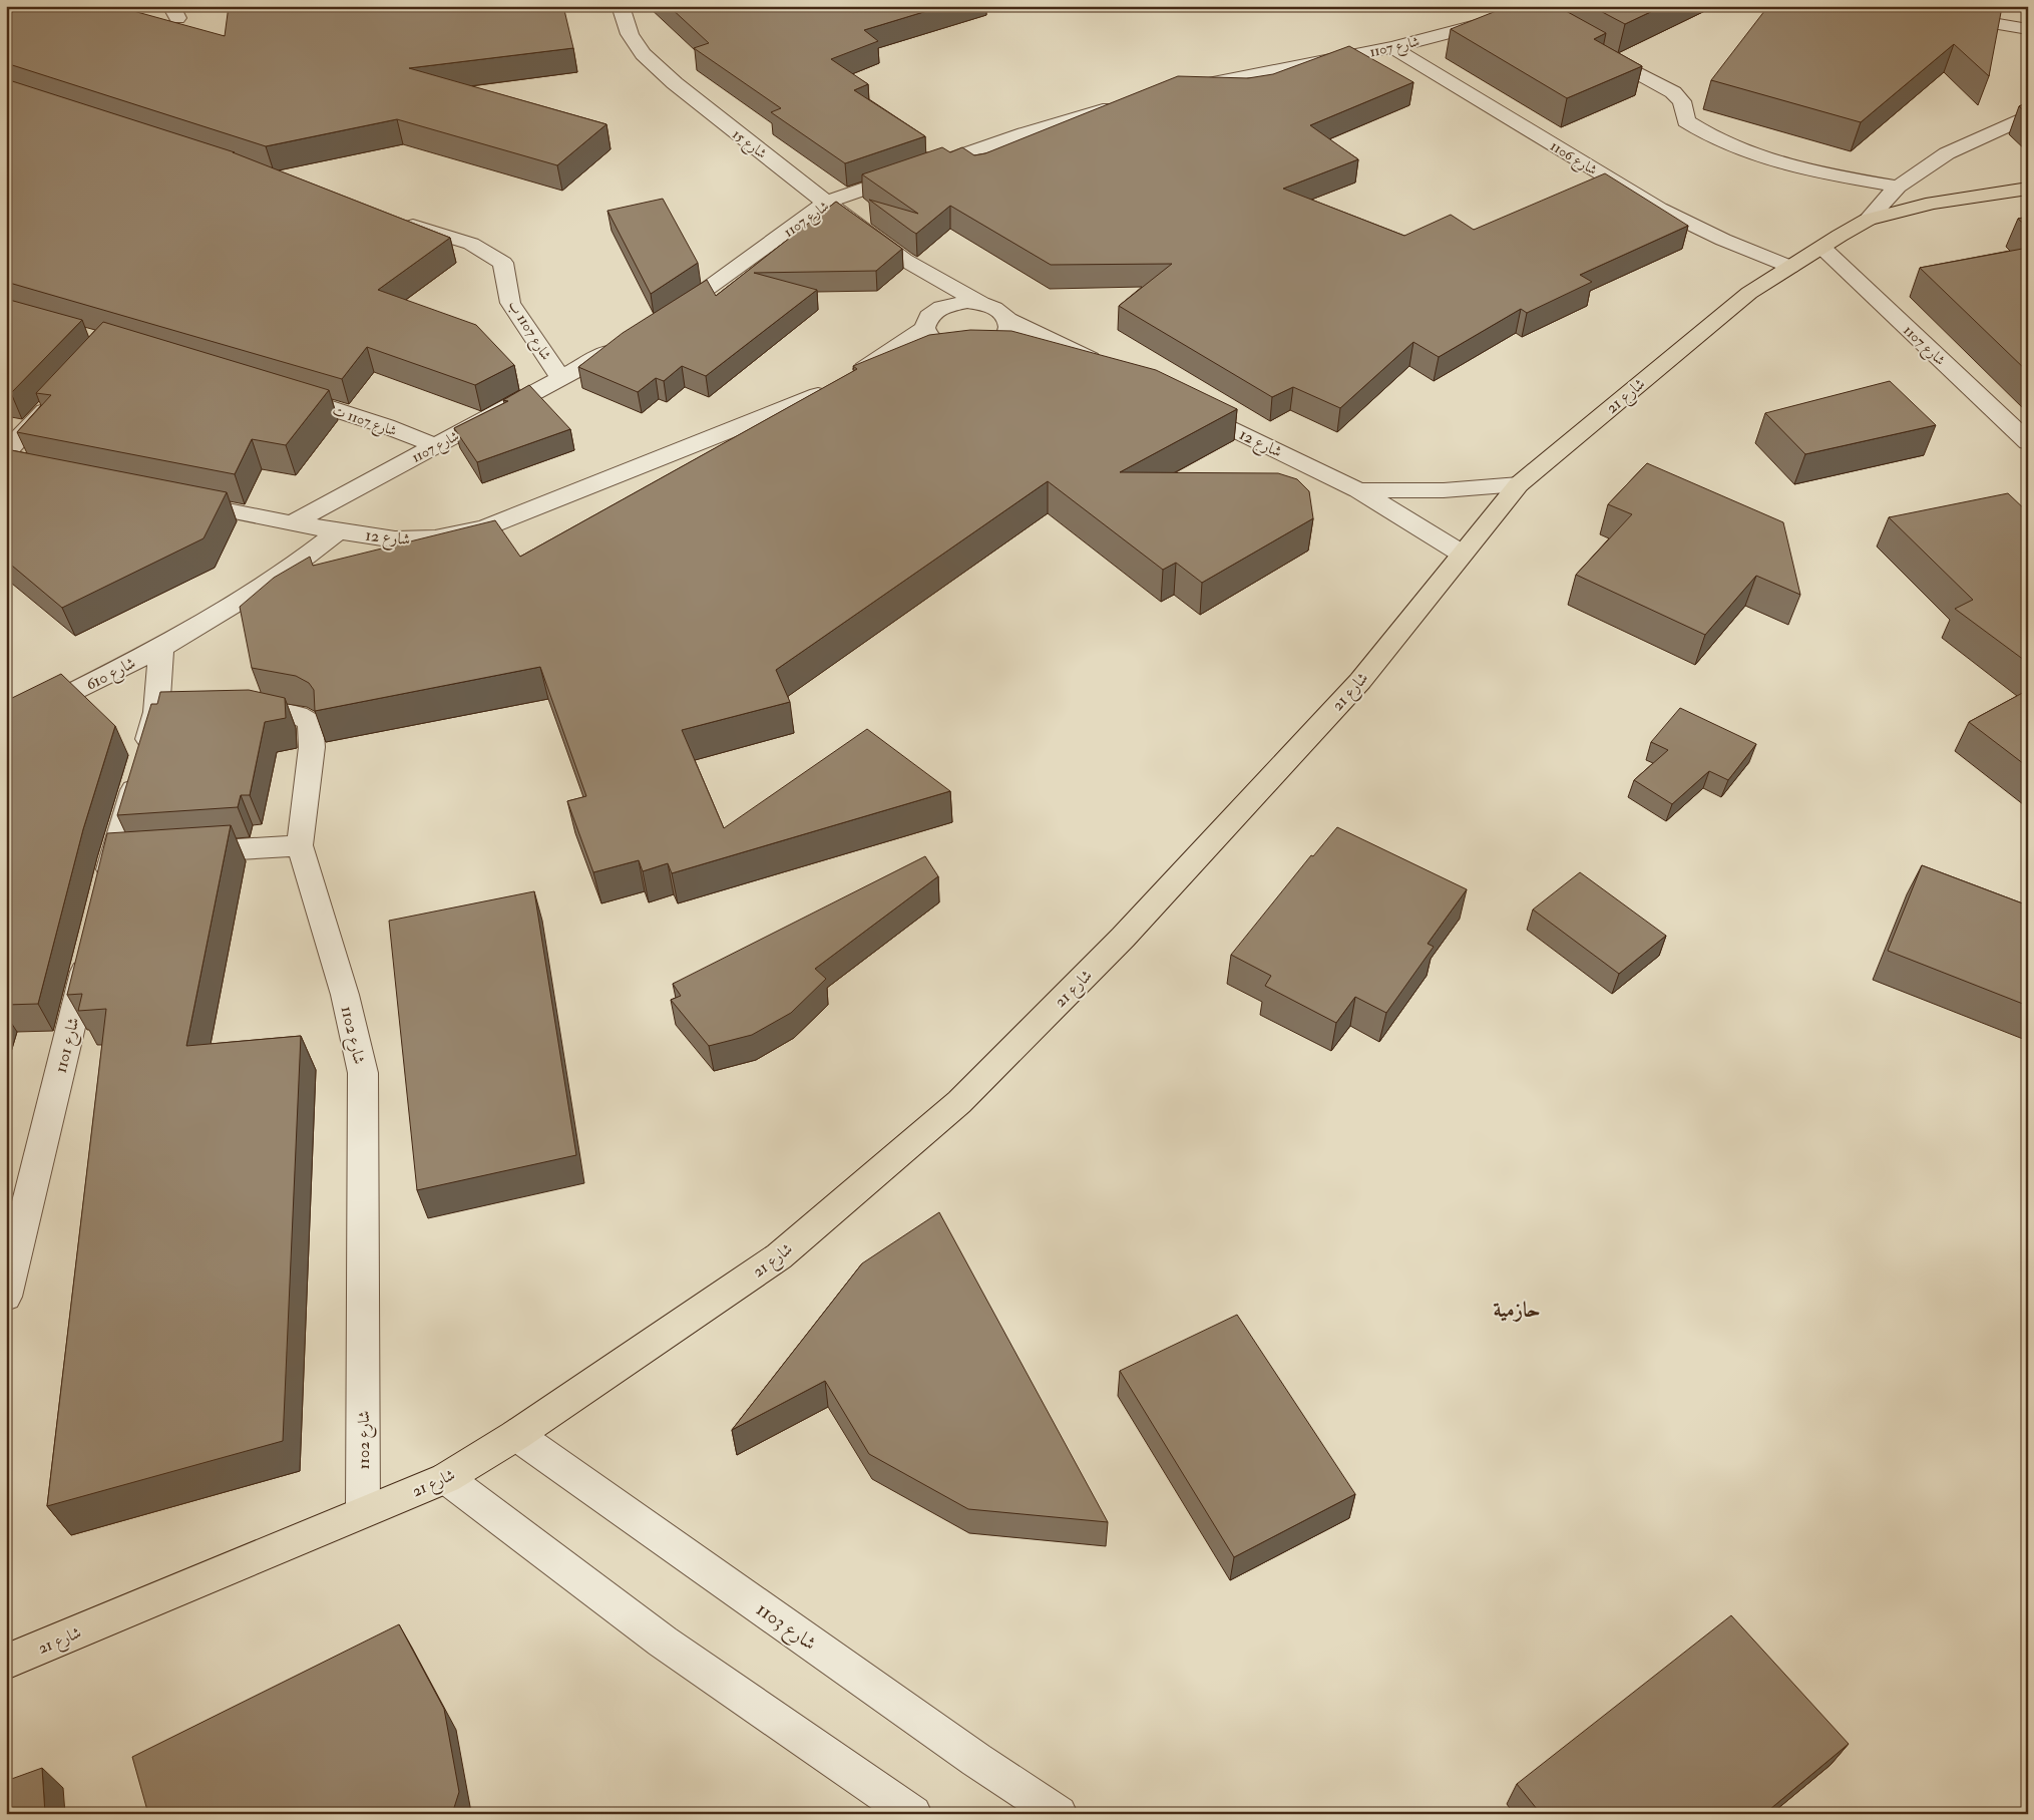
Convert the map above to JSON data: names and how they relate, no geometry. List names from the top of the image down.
{
  "streets": {
    "main road": ["شارع 21"],
    "street": [
      "شارع 1107",
      "شارع 15",
      "شارع 1106",
      "شارع 1107 ب",
      "شارع 1107 ت",
      "شارع 12",
      "شارع 610",
      "شارع 1102",
      "شارع 1101",
      "شارع 1103"
    ]
  },
  "crossings": [
    ["شارع 1107", "شارع 15"],
    ["شارع 1107", "شارع 1106"],
    ["شارع 1107", "شارع 1107 ب"],
    ["شارع 1107", "شارع 21"],
    ["شارع 1107", "شارع 1107 ت"],
    ["شارع 1107", "شارع 12"],
    ["شارع 15", "شارع 12"],
    ["شارع 1106", "شارع 21"],
    ["شارع 21", "شارع 12"],
    ["شارع 21", "شارع 1102"],
    ["شارع 21", "شارع 1103"]
  ],
  "districts": ["حازمية"]
}
